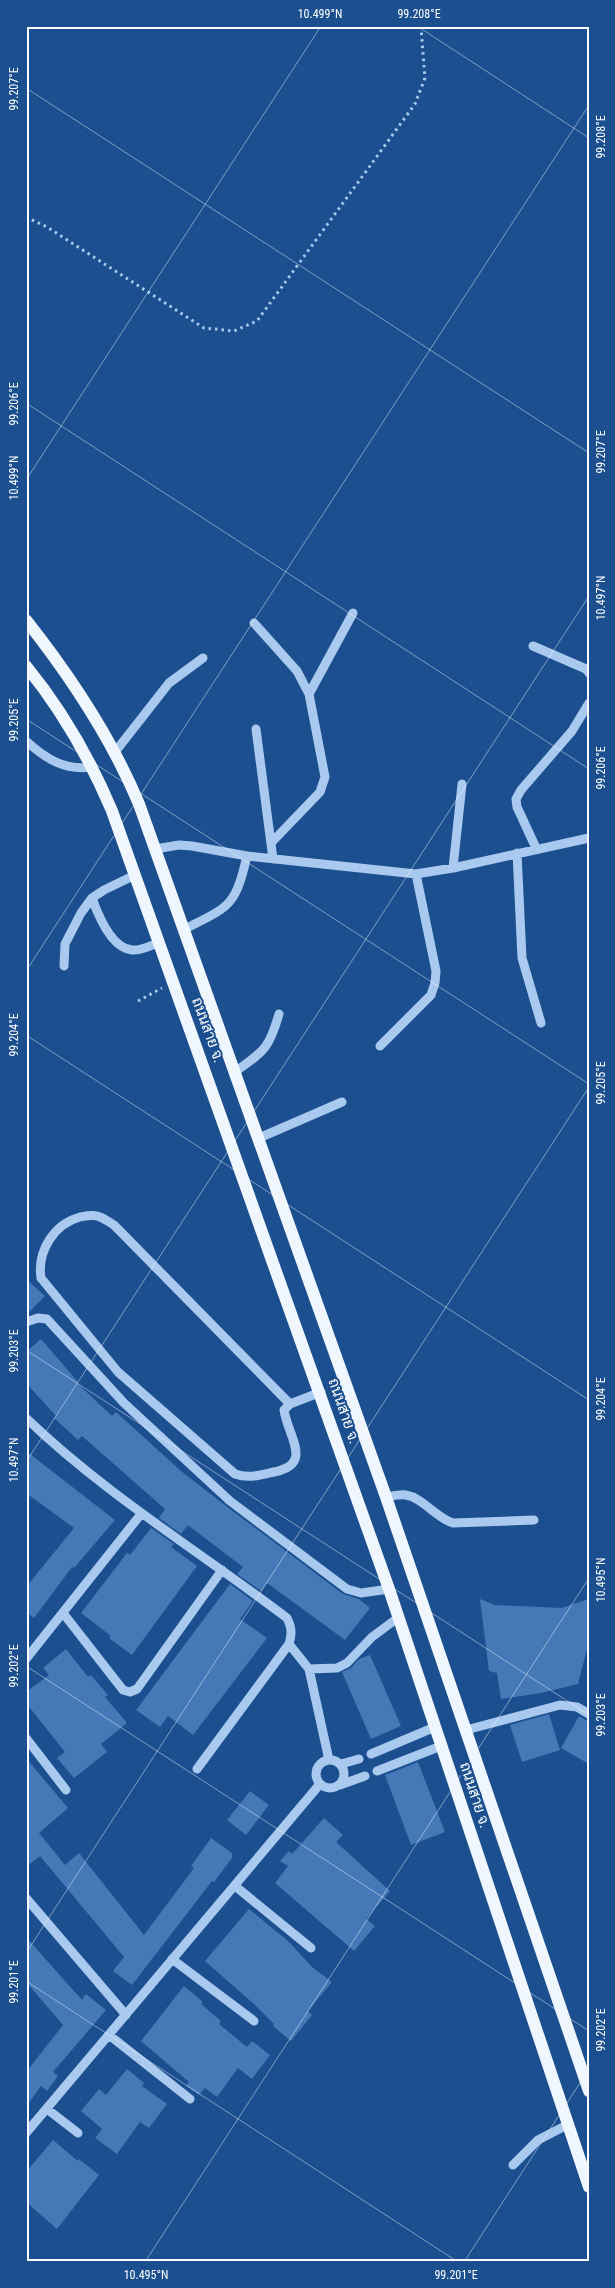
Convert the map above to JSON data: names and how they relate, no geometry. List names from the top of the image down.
{
  "streets": {
    "main road": ["ถนนสาย จ."]
  },
  "coordinates": [
    "10.499°N",
    "99.208°E",
    "99.207°E",
    "99.206°E",
    "10.497°N",
    "99.205°E",
    "99.204°E",
    "99.203°E",
    "10.495°N",
    "99.202°E",
    "99.201°E"
  ]
}
